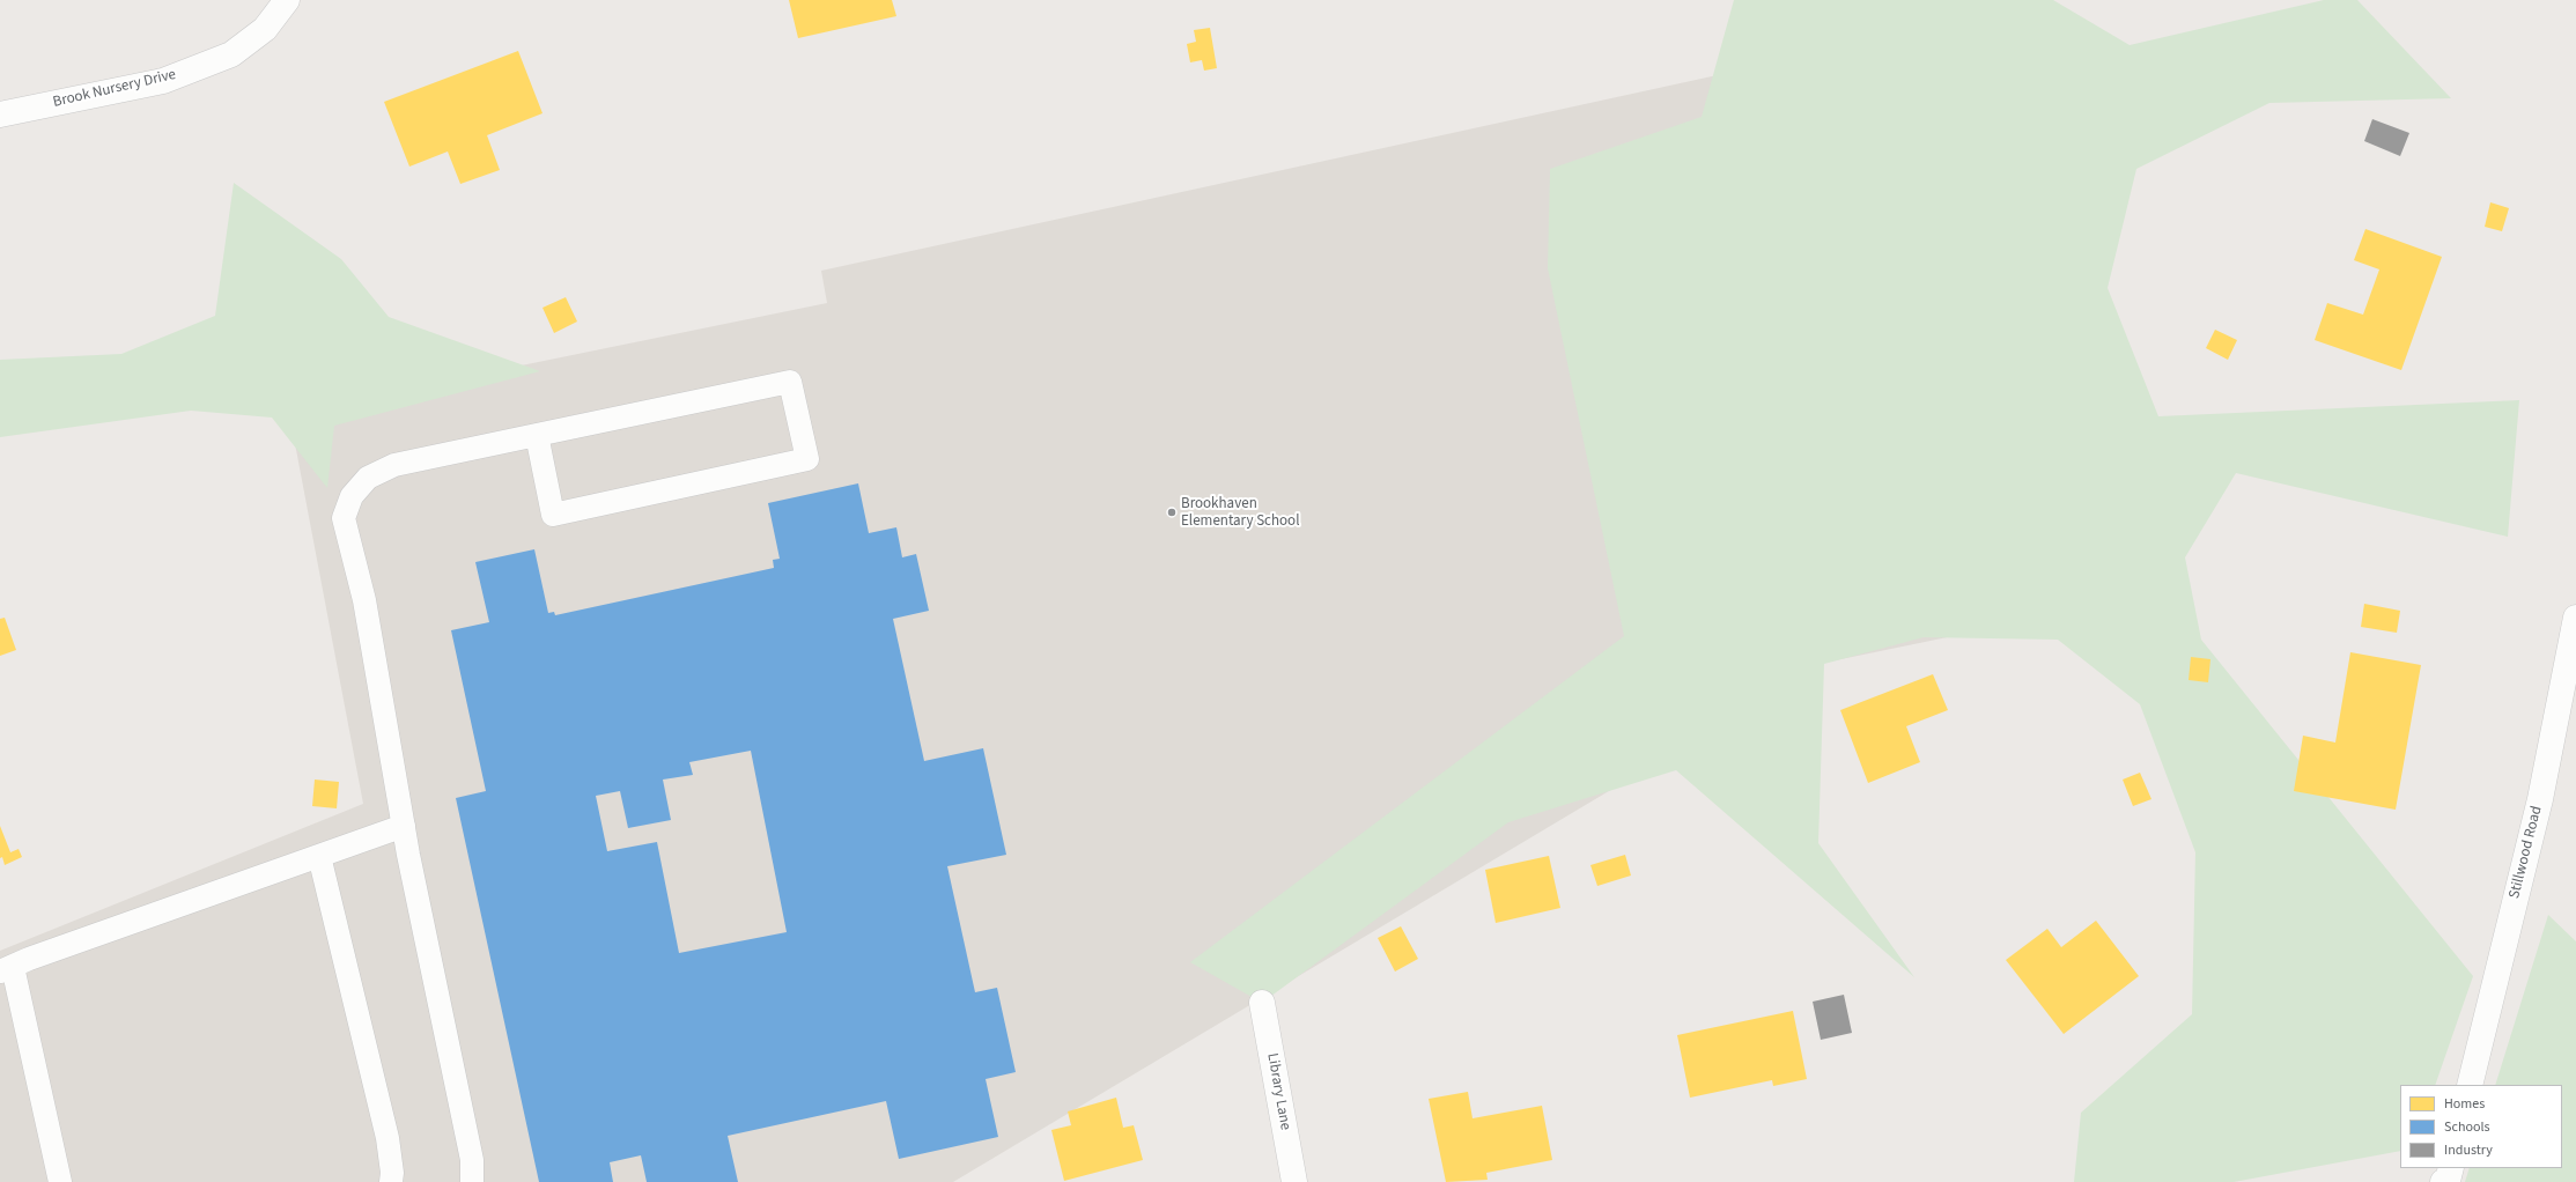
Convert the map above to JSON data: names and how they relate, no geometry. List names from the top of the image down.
{
  "streets": {
    "street": ["Brook Nursery Drive", "Stillwood Road", "Library Lane"]
  },
  "places": ["Brookhaven Elementary School"],
  "legend": ["Homes", "Schools", "Industry"]
}
